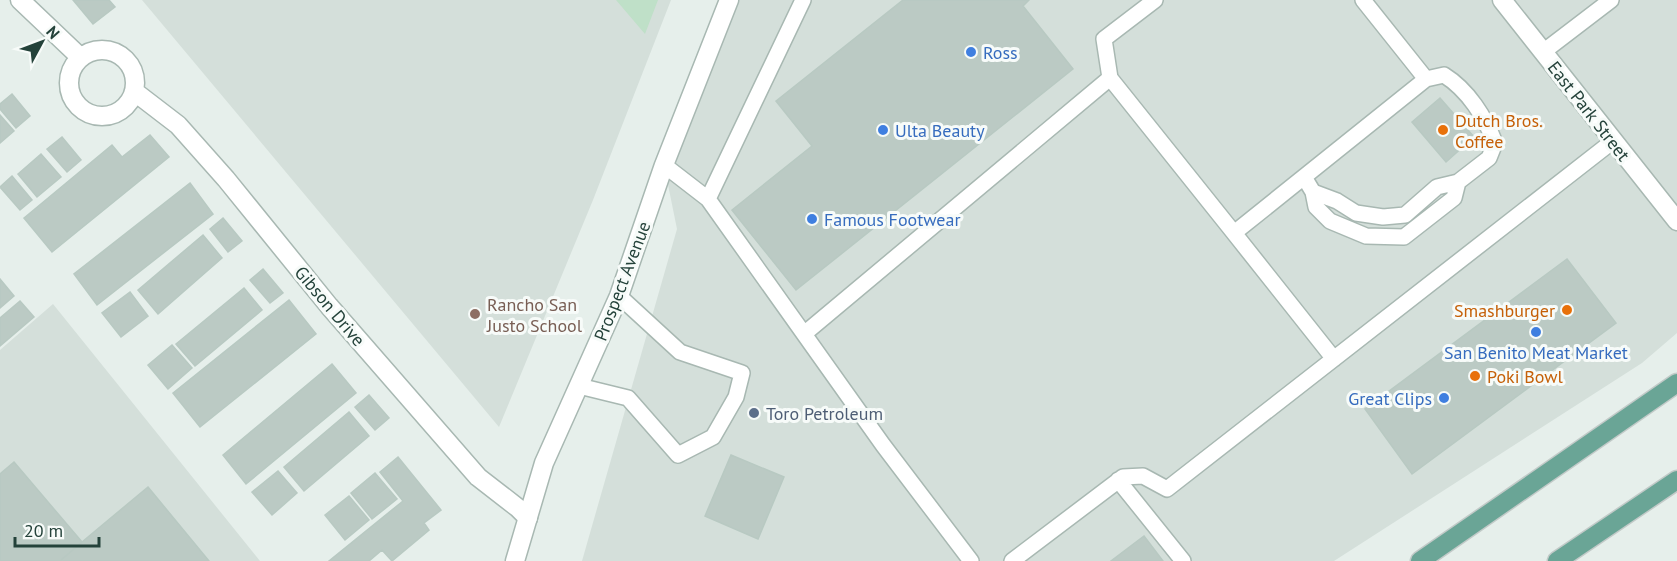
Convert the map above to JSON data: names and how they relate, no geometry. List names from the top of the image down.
{
  "streets": {
    "street": ["East Park Street", "Prospect Avenue", "Gibson Drive"]
  },
  "crossings": [
    ["Prospect Avenue", "Gibson Drive"]
  ],
  "places": [
    "Ross",
    "Ulta Beauty",
    "Dutch Bros. Coffee",
    "Famous Footwear",
    "Smashburger",
    "Rancho San Justo School",
    "San Benito Meat Market",
    "Poki Bowl",
    "Great Clips",
    "Toro Petroleum"
  ],
  "scale_bar": "20 m",
  "north": "top right"
}
